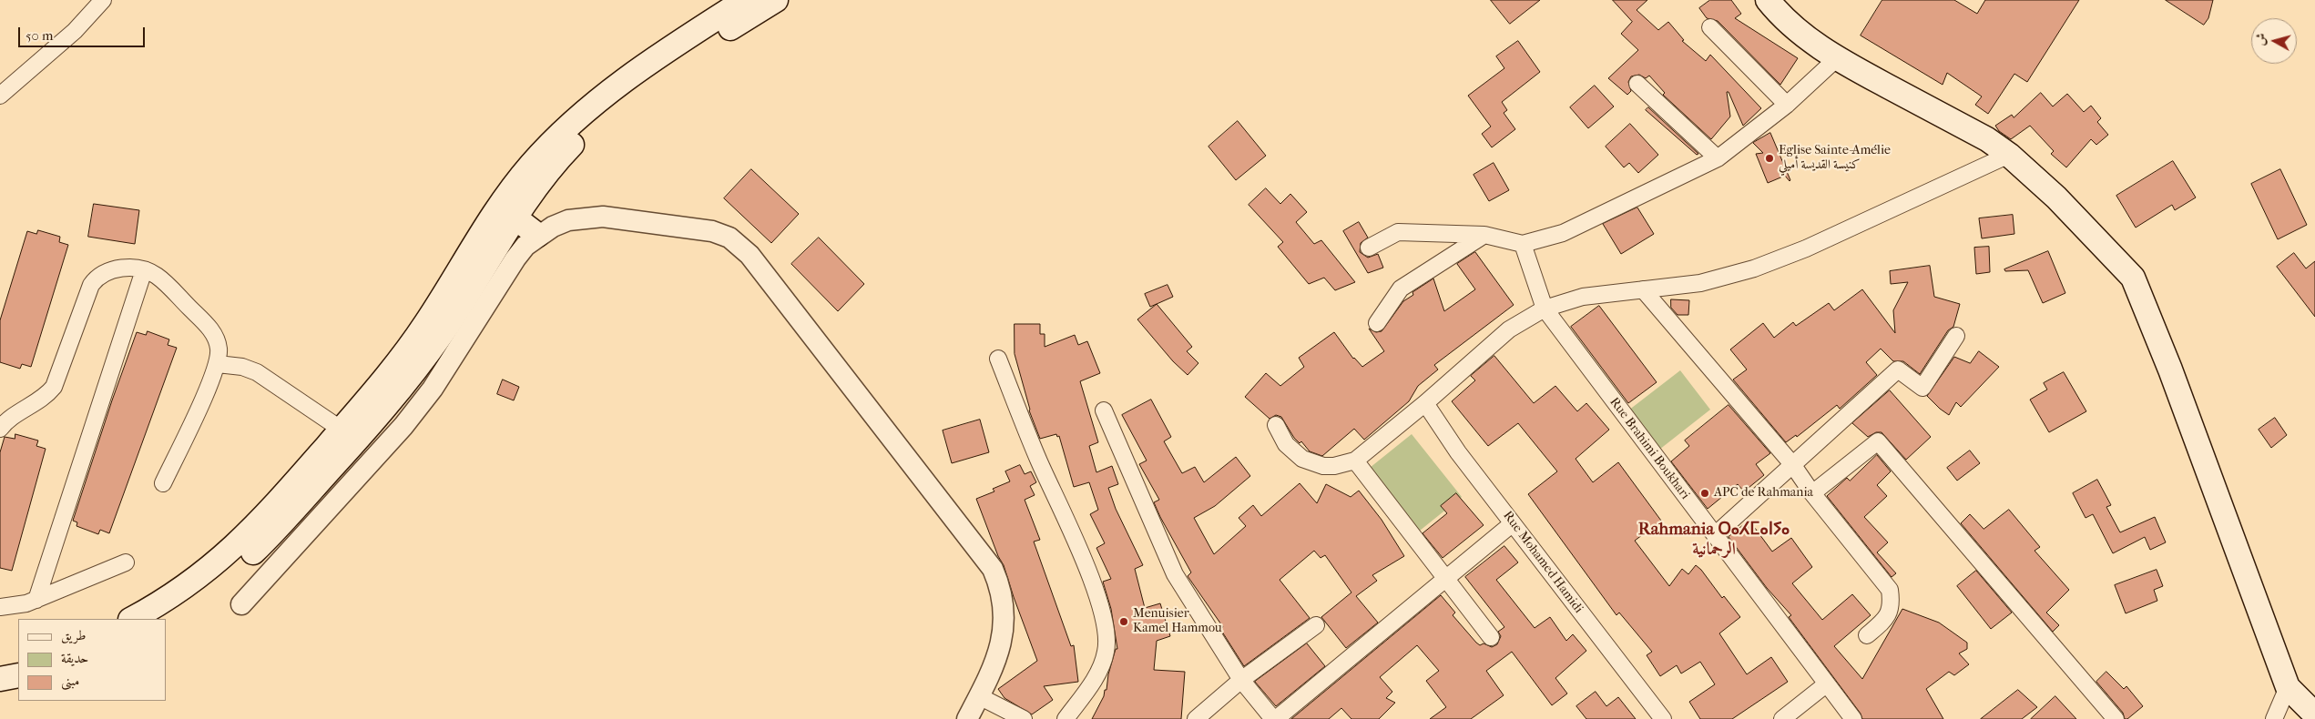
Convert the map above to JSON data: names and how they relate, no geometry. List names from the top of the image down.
{
  "streets": {
    "street": ["Rue Brahimi Boukhari", "Rue Mohamed Hamidi"]
  },
  "districts": ["Rahmania ⵔⴰⵃⵎⴰⵏⵢⴰ الرحمانية"],
  "places": ["Eglise Sainte-Amélie كنيسة القديسة أميلي", "APC de Rahmania", "Menuisier Kamel Hammou"],
  "legend": ["طريق", "حديقة", "مبنى"],
  "scale_bar": "50 m",
  "north": "left"
}
